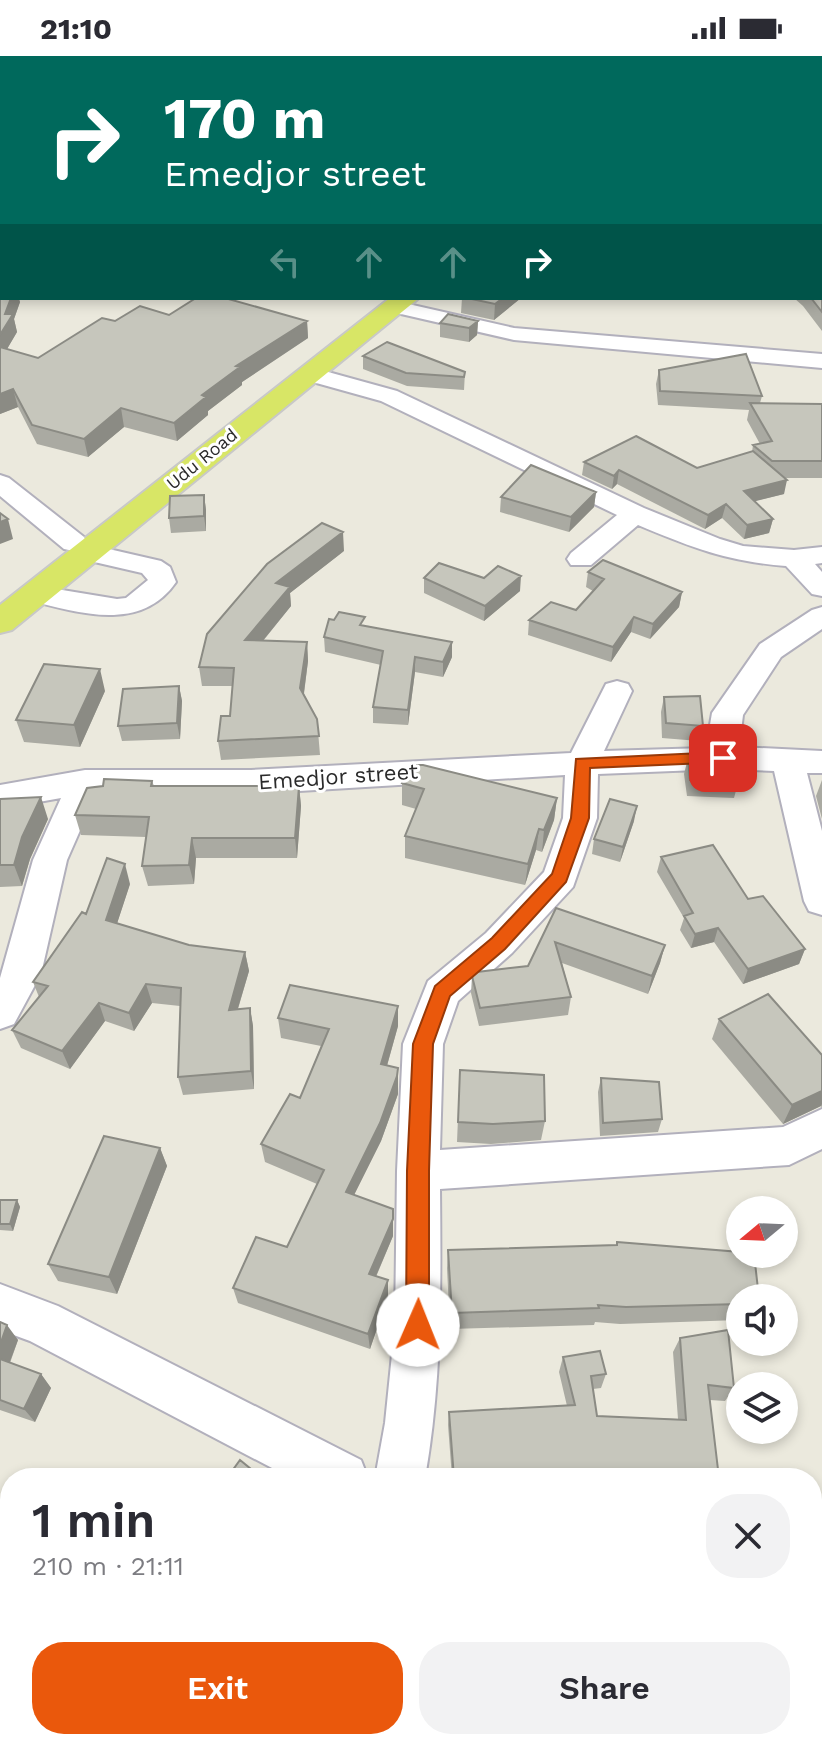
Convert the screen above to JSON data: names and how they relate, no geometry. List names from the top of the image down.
{
  "streets": {
    "main road": ["Udu Road"],
    "street": ["Emedjor street"]
  },
  "north": "left",
  "page": {
    "status": "21:10",
    "turn": ["170 m", "Emedjor street"],
    "heading": ["1 min", "210 m · 21:11"],
    "buttons": ["Exit", "Share"]
  }
}
